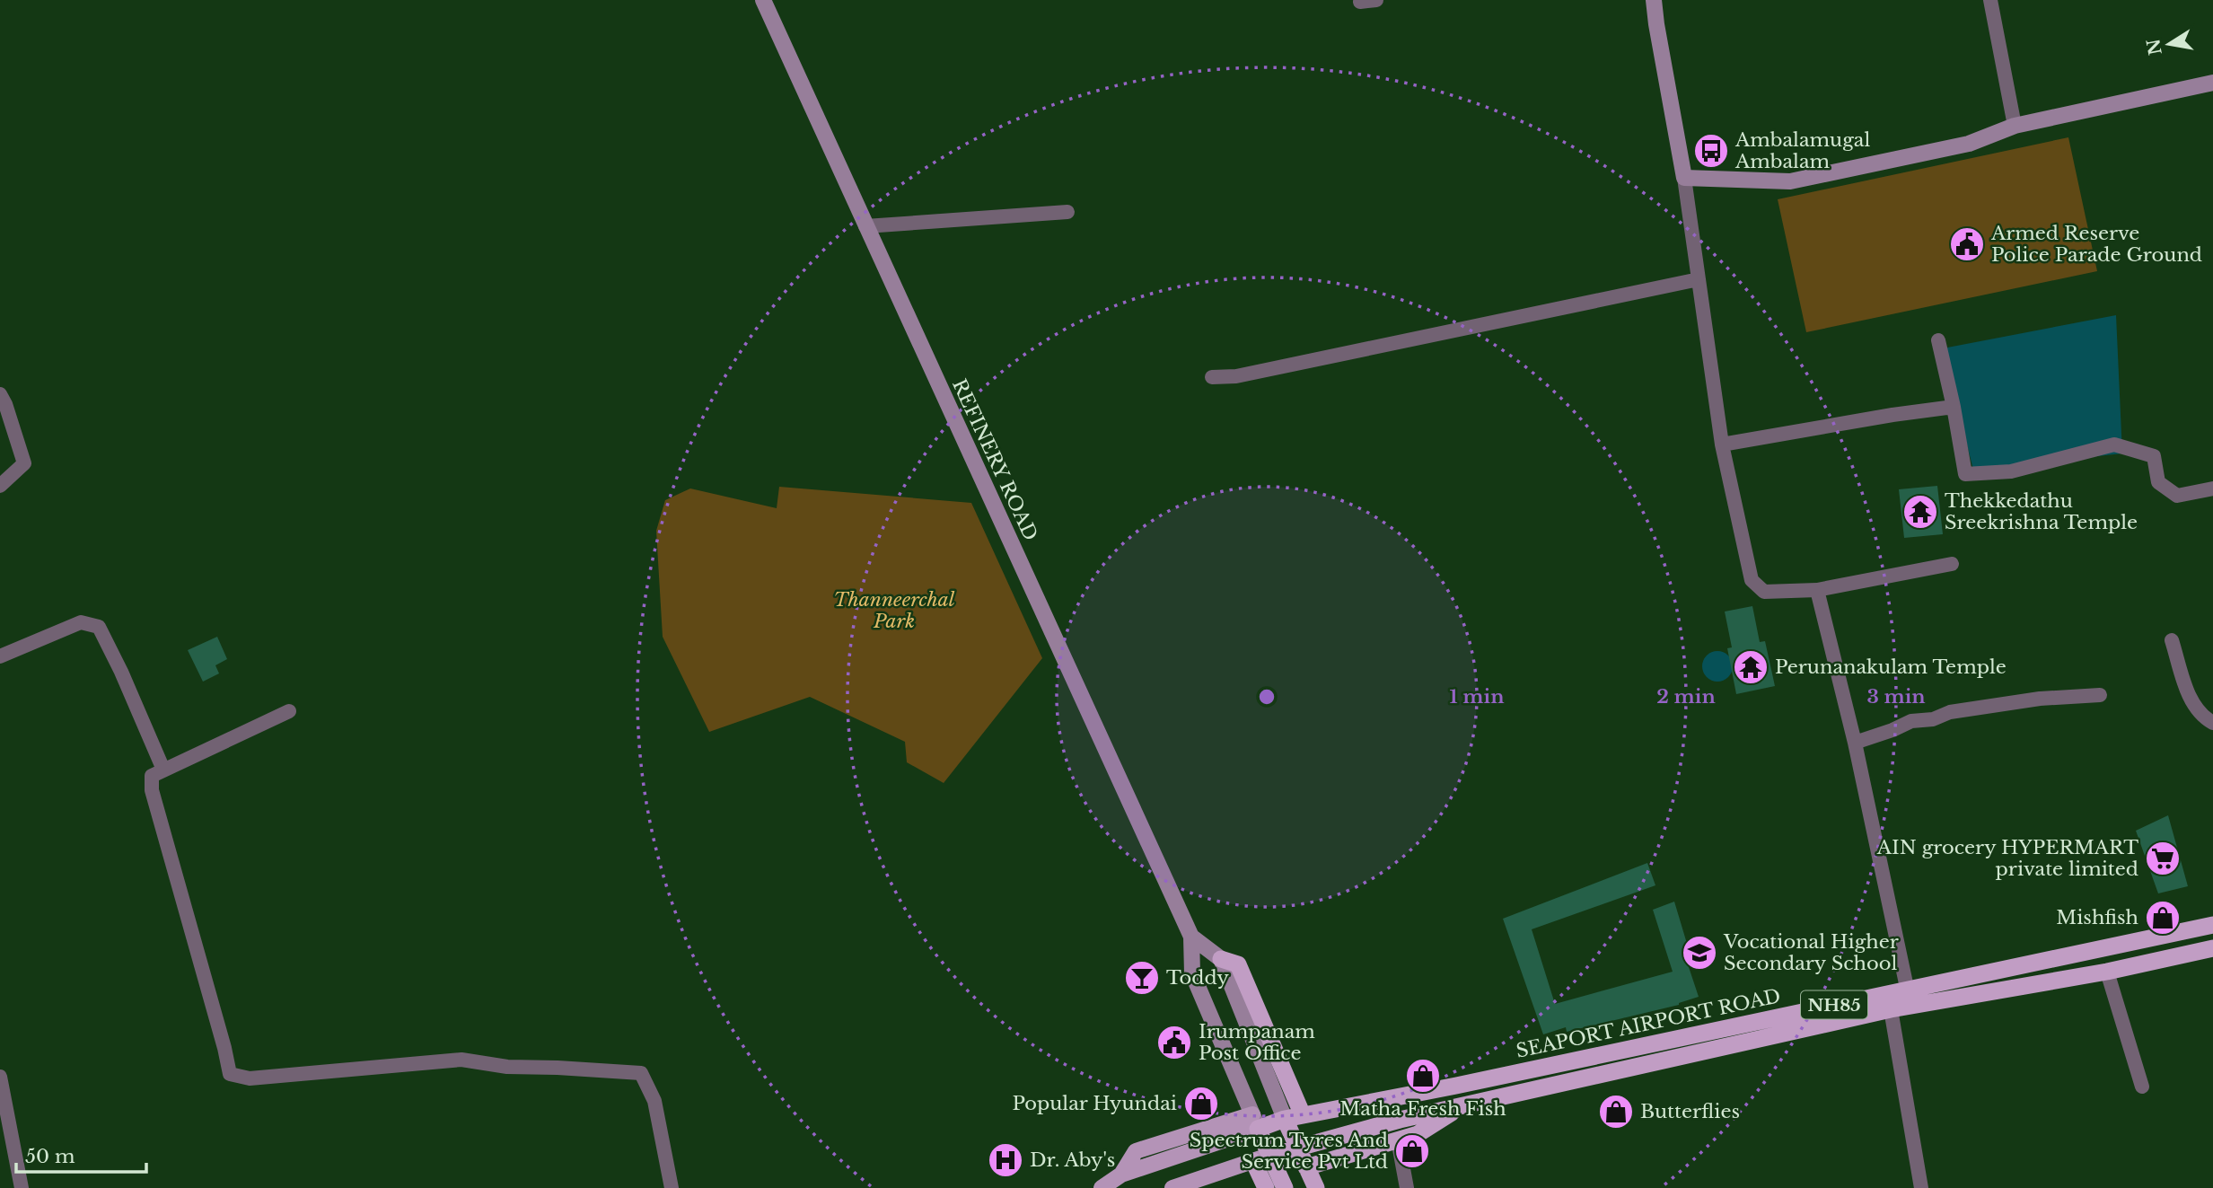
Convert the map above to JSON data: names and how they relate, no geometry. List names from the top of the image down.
{
  "streets": {
    "highway": ["REFINERY ROAD", "NH85", "SEAPORT AIRPORT ROAD"]
  },
  "crossings": [
    ["REFINERY ROAD", "SEAPORT AIRPORT ROAD"]
  ],
  "parks": ["Thanneerchal Park"],
  "places": {
    "bus stop": ["Ambalamugal Ambalam"],
    "public building": ["Armed Reserve Police Parade Ground", "Irumpanam Post Office"],
    "temple": ["Thekkedathu Sreekrishna Temple", "Perunanakulam Temple"],
    "supermarket": ["AIN grocery HYPERMART private limited"],
    "shop": [
      "Mishfish",
      "Matha Fresh Fish",
      "Popular Hyundai",
      "Butterflies",
      "Spectrum Tyres And Service Pvt Ltd"
    ],
    "school or university": ["Vocational Higher Secondary School"],
    "bar": ["Toddy"],
    "hospital": ["Dr. Aby's"]
  },
  "scale_bar": "50 m",
  "north": "left",
  "rings": ["1 min", "2 min", "3 min"]
}
